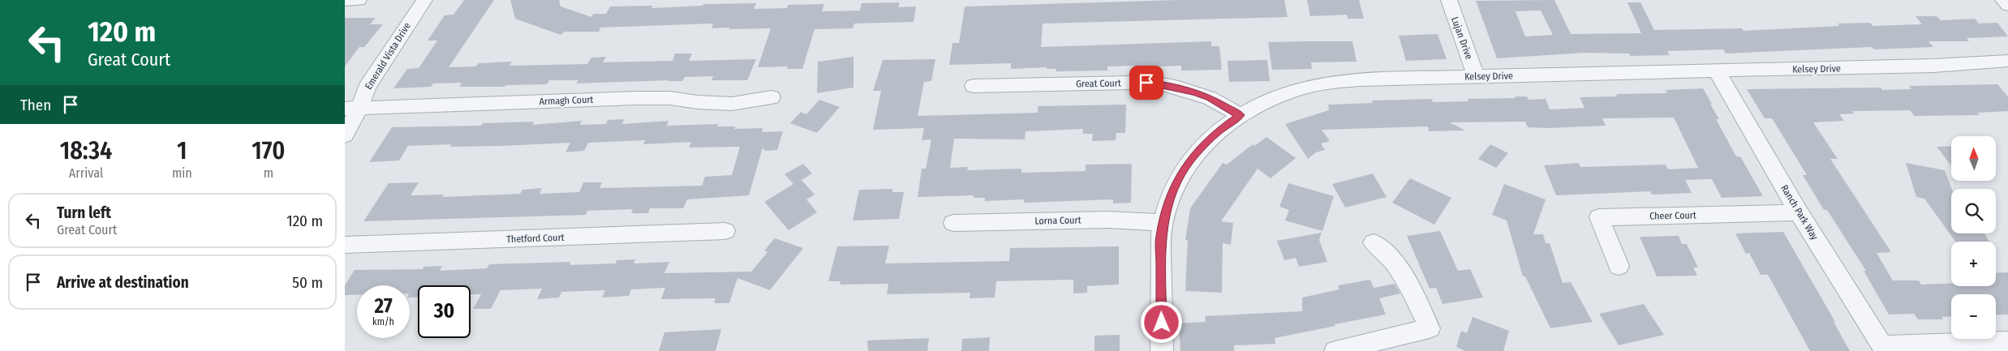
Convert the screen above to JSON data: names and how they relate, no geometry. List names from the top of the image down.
{
  "streets": {
    "street": [
      "Lujan Drive",
      "Emerald Vista Drive",
      "Kelsey Drive",
      "Great Court",
      "Armagh Court",
      "Ranch Park Way",
      "Cheer Court",
      "Lorna Court",
      "Thetford Court"
    ]
  },
  "crossings": [
    ["Lujan Drive", "Kelsey Drive"],
    ["Emerald Vista Drive", "Armagh Court"],
    ["Kelsey Drive", "Great Court"],
    ["Kelsey Drive", "Ranch Park Way"],
    ["Kelsey Drive", "Lorna Court"],
    ["Ranch Park Way", "Cheer Court"]
  ],
  "north": "top",
  "page": {
    "turn": ["120 m", "Great Court"],
    "then": "Then",
    "eta": [
      "18:34",
      "Arrival",
      "1",
      "min",
      "170",
      "m"
    ],
    "map_buttons": ["+", "−"],
    "list": [
      {
        "name": "Turn left",
        "note": "Great Court",
        "value": "120 m"
      },
      {
        "name": "Arrive at destination",
        "value": "50 m"
      }
    ],
    "speed": "27 km/h",
    "limit": "30"
  }
}
